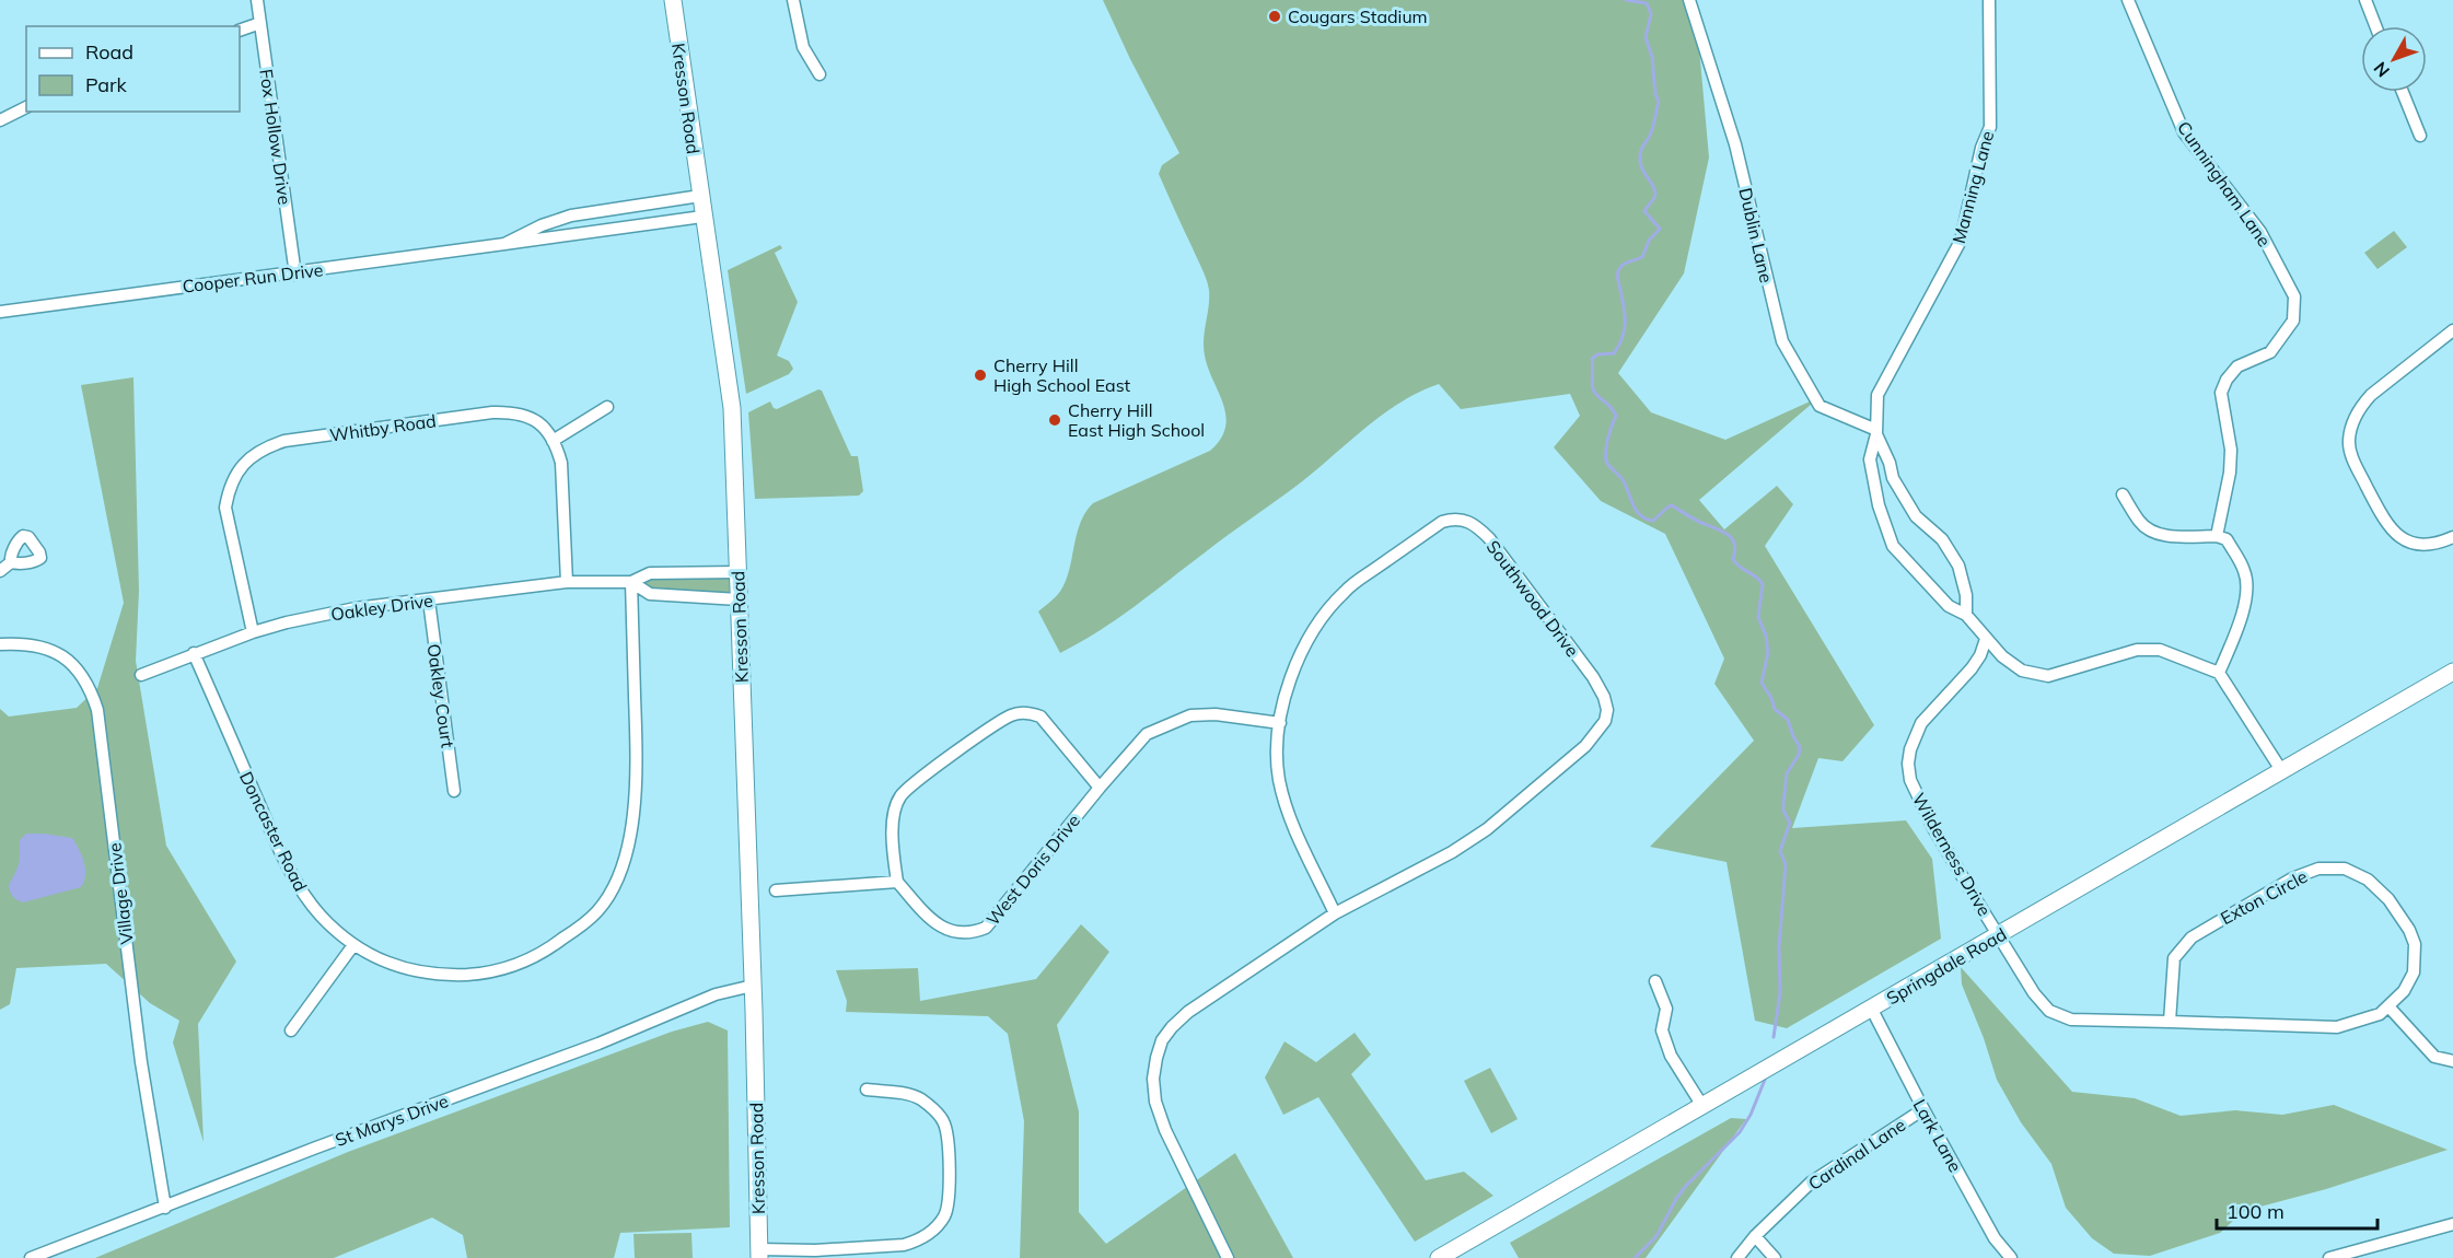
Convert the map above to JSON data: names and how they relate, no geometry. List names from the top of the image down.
{
  "streets": {
    "street": [
      "Kresson Road",
      "Fox Hollow Drive",
      "Cunningham Lane",
      "Manning Lane",
      "Dublin Lane",
      "Cooper Run Drive",
      "Whitby Road",
      "Southwood Drive",
      "Oakley Drive",
      "Oakley Court",
      "Doncaster Road",
      "Wilderness Drive",
      "West Doris Drive",
      "Village Drive",
      "Exton Circle",
      "Springdale Road",
      "St Marys Drive",
      "Lark Lane",
      "Cardinal Lane"
    ]
  },
  "crossings": [
    ["Kresson Road", "Cooper Run Drive"],
    ["Kresson Road", "St Marys Drive"],
    ["Fox Hollow Drive", "Cooper Run Drive"],
    ["Manning Lane", "Dublin Lane"],
    ["Manning Lane", "Wilderness Drive"],
    ["Whitby Road", "Oakley Drive"],
    ["Southwood Drive", "West Doris Drive"],
    ["Oakley Drive", "Oakley Court"],
    ["Oakley Drive", "Doncaster Road"],
    ["Wilderness Drive", "Exton Circle"],
    ["Wilderness Drive", "Springdale Road"],
    ["Village Drive", "St Marys Drive"],
    ["Exton Circle", "Springdale Road"],
    ["Springdale Road", "Lark Lane"],
    ["Lark Lane", "Cardinal Lane"]
  ],
  "places": ["Cougars Stadium", "Cherry Hill High School East", "Cherry Hill East High School"],
  "legend": ["Road", "Park"],
  "scale_bar": "100 m",
  "north": "bottom left"
}
